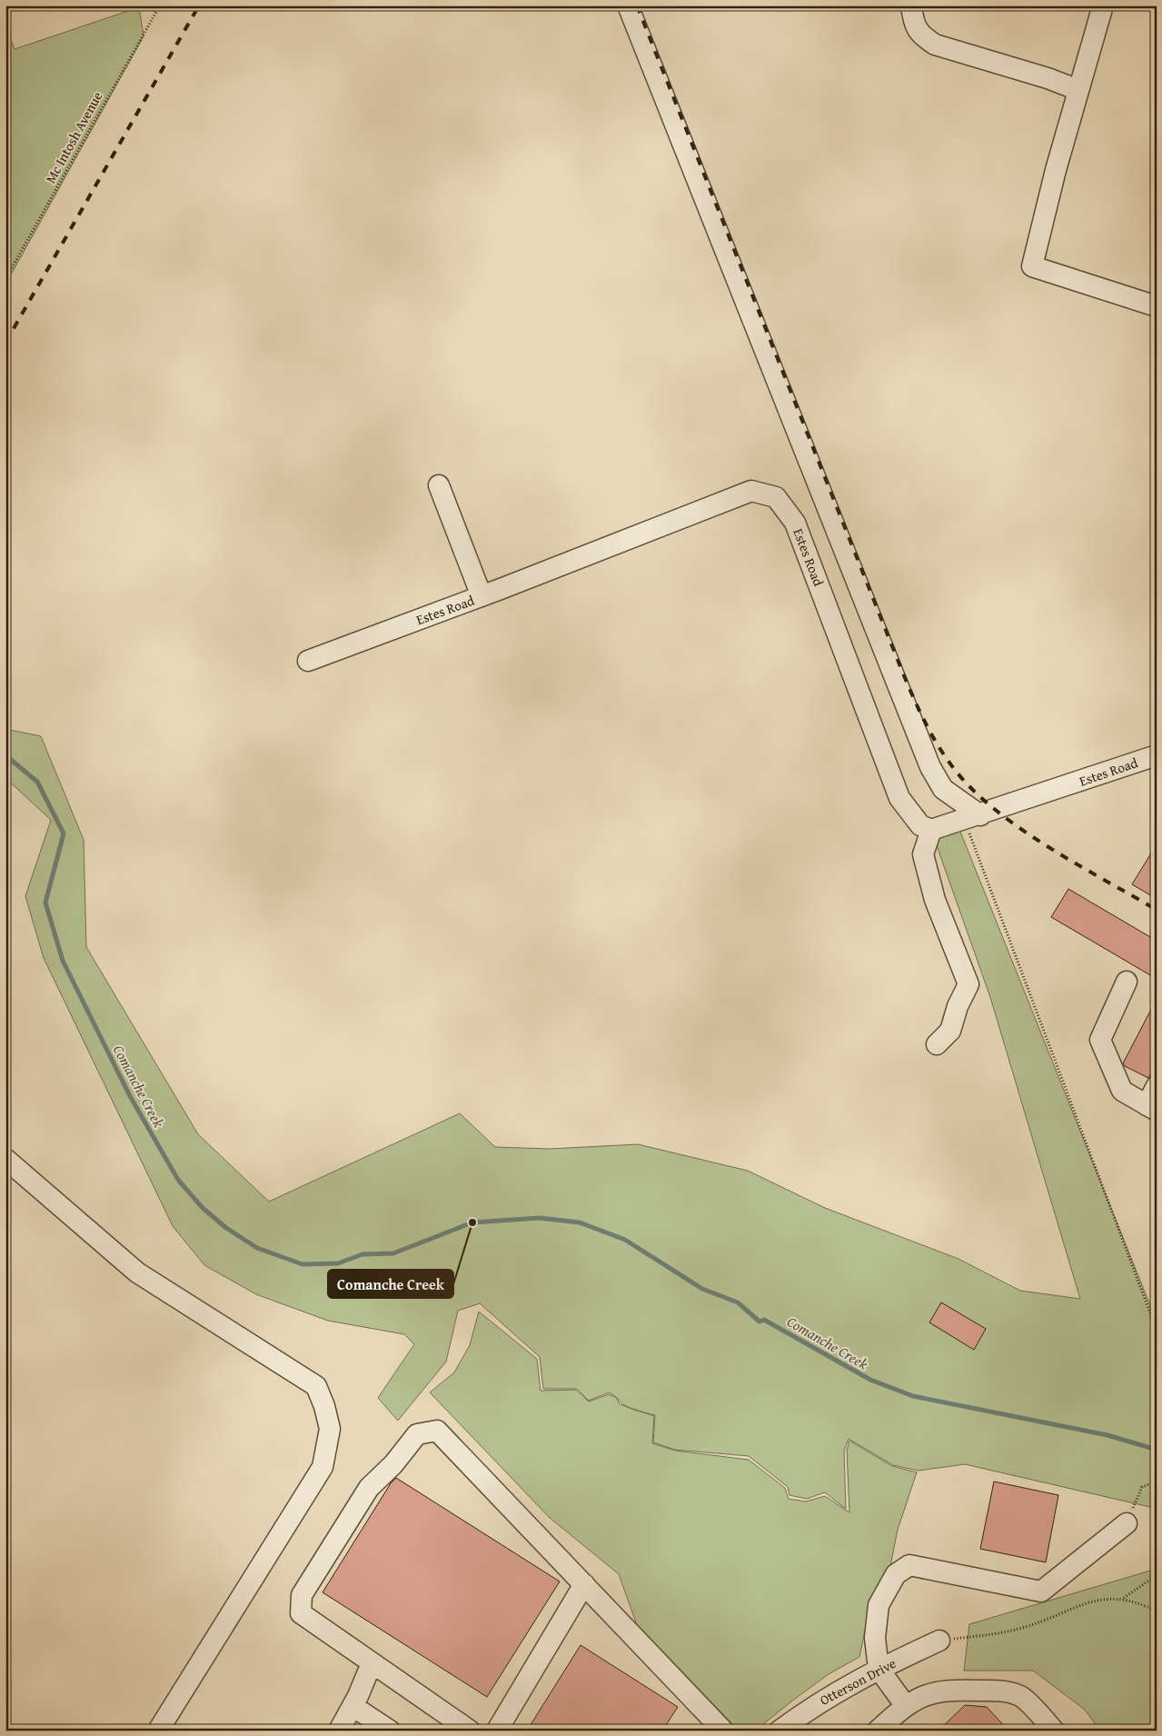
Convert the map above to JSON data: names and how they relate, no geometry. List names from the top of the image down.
{
  "streets": {
    "street": ["Estes Road", "Otterson Drive"],
    "path": ["Mc Intosh Avenue"]
  },
  "water": ["Comanche Creek"],
  "places": ["Comanche Creek"]
}
